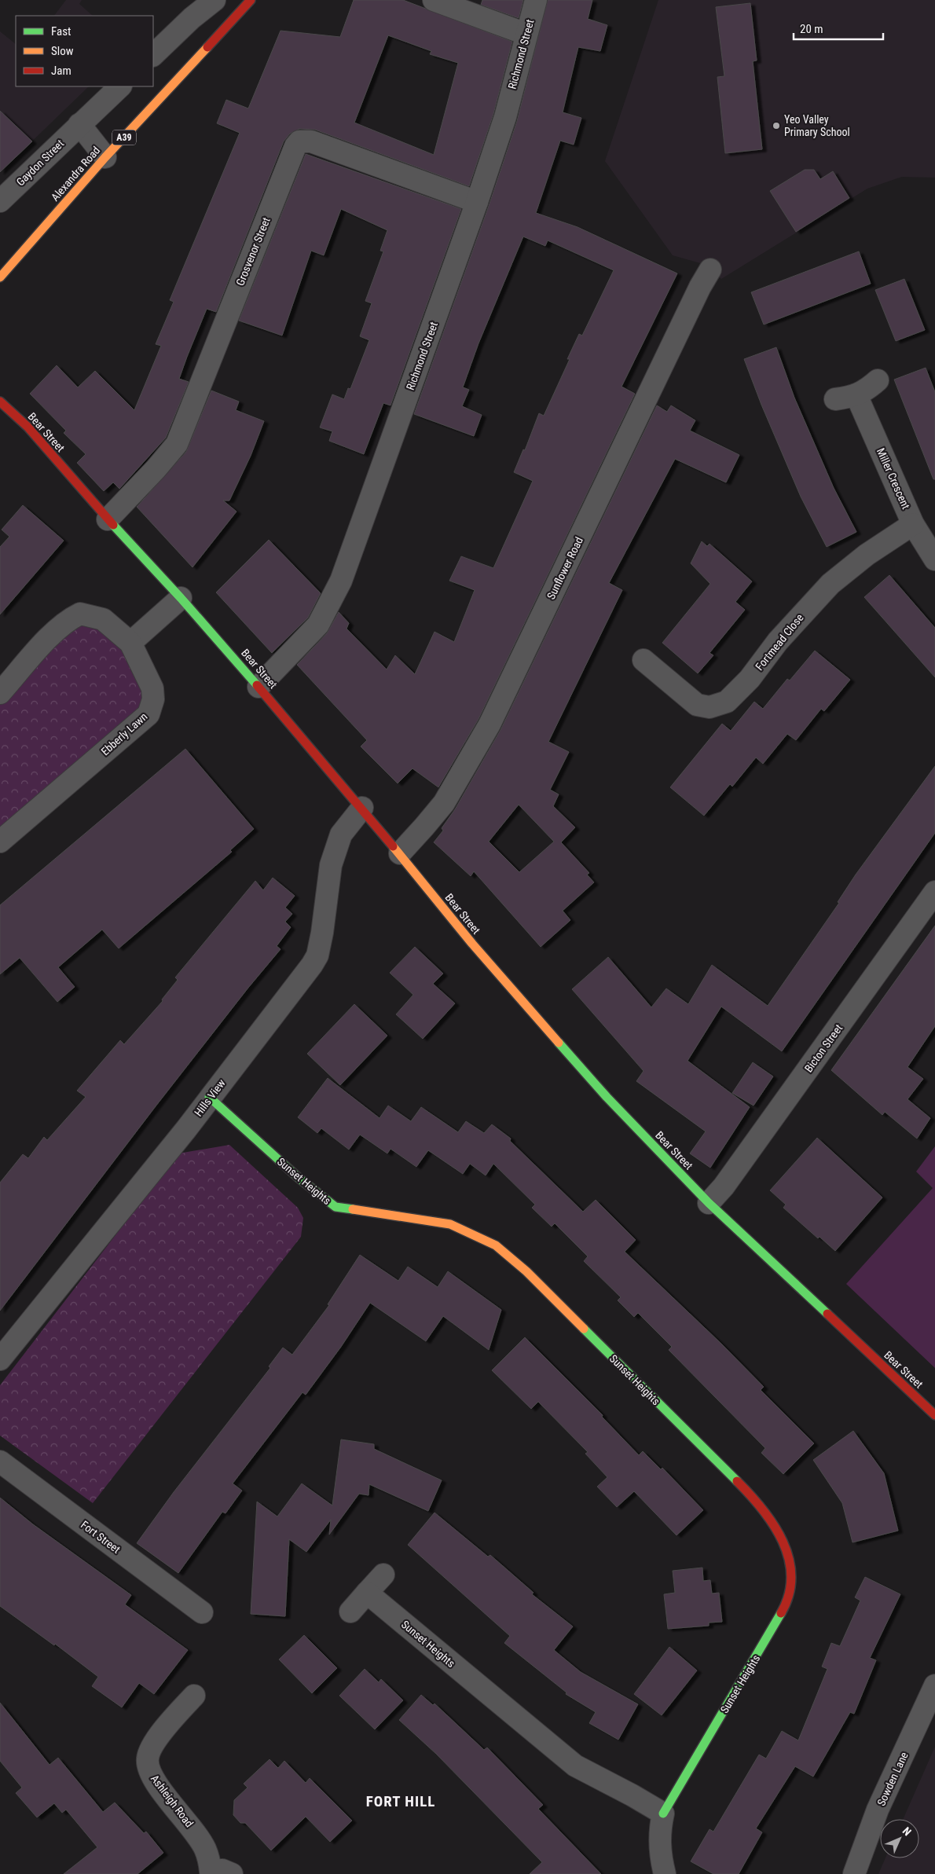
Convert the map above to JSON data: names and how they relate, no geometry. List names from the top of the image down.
{
  "streets": {
    "street": [
      "Richmond Street",
      "A39",
      "Gaydon Street",
      "Alexandra Road",
      "Grosvenor Street",
      "Bear Street",
      "Miller Crescent",
      "Sunflower Road",
      "Fortmead Close",
      "Ebberly Lawn",
      "Bicton Street",
      "Hills View",
      "Sunset Heights",
      "Fort Street",
      "Sowden Lane",
      "Ashleigh Road"
    ]
  },
  "crossings": [
    ["Richmond Street", "Grosvenor Street"],
    ["Richmond Street", "Bear Street"],
    ["Grosvenor Street", "Bear Street"],
    ["Bear Street", "Sunflower Road"],
    ["Bear Street", "Bicton Street"],
    ["Bear Street", "Hills View"],
    ["Miller Crescent", "Fortmead Close"],
    ["Hills View", "Sunset Heights"]
  ],
  "districts": ["FORT HILL"],
  "places": ["Yeo Valley Primary School"],
  "legend": ["Fast", "Slow", "Jam"],
  "scale_bar": "20 m",
  "north": "top right"
}
